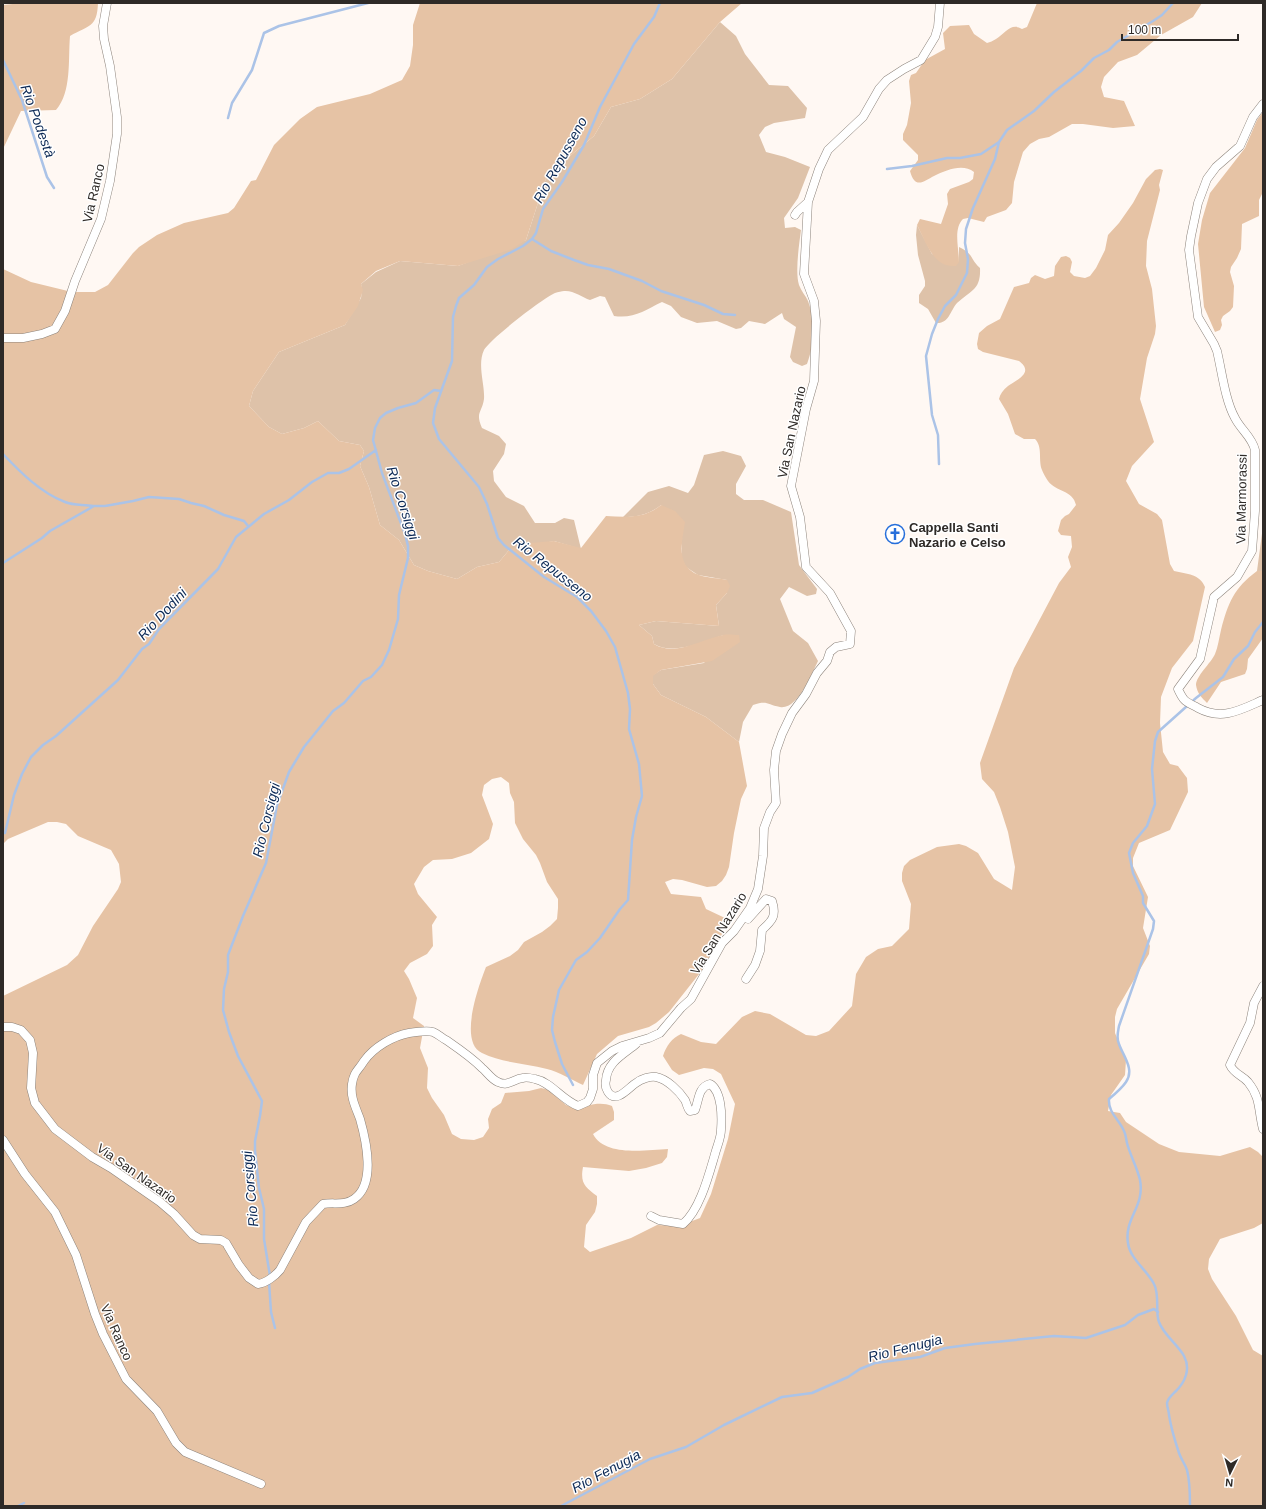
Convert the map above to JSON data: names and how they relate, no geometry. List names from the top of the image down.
{
  "streets": {
    "street": ["Via Ranco", "Via San Nazario", "Via Marmorassi"]
  },
  "water": [
    "Rio Podestà",
    "Rio Repusseno",
    "Rio Corsiggi",
    "Rio Dodini",
    "Rio Fenugia"
  ],
  "places": {
    "church": ["Cappella Santi Nazario e Celso"]
  },
  "scale_bar": "100 m",
  "north": "bottom"
}
